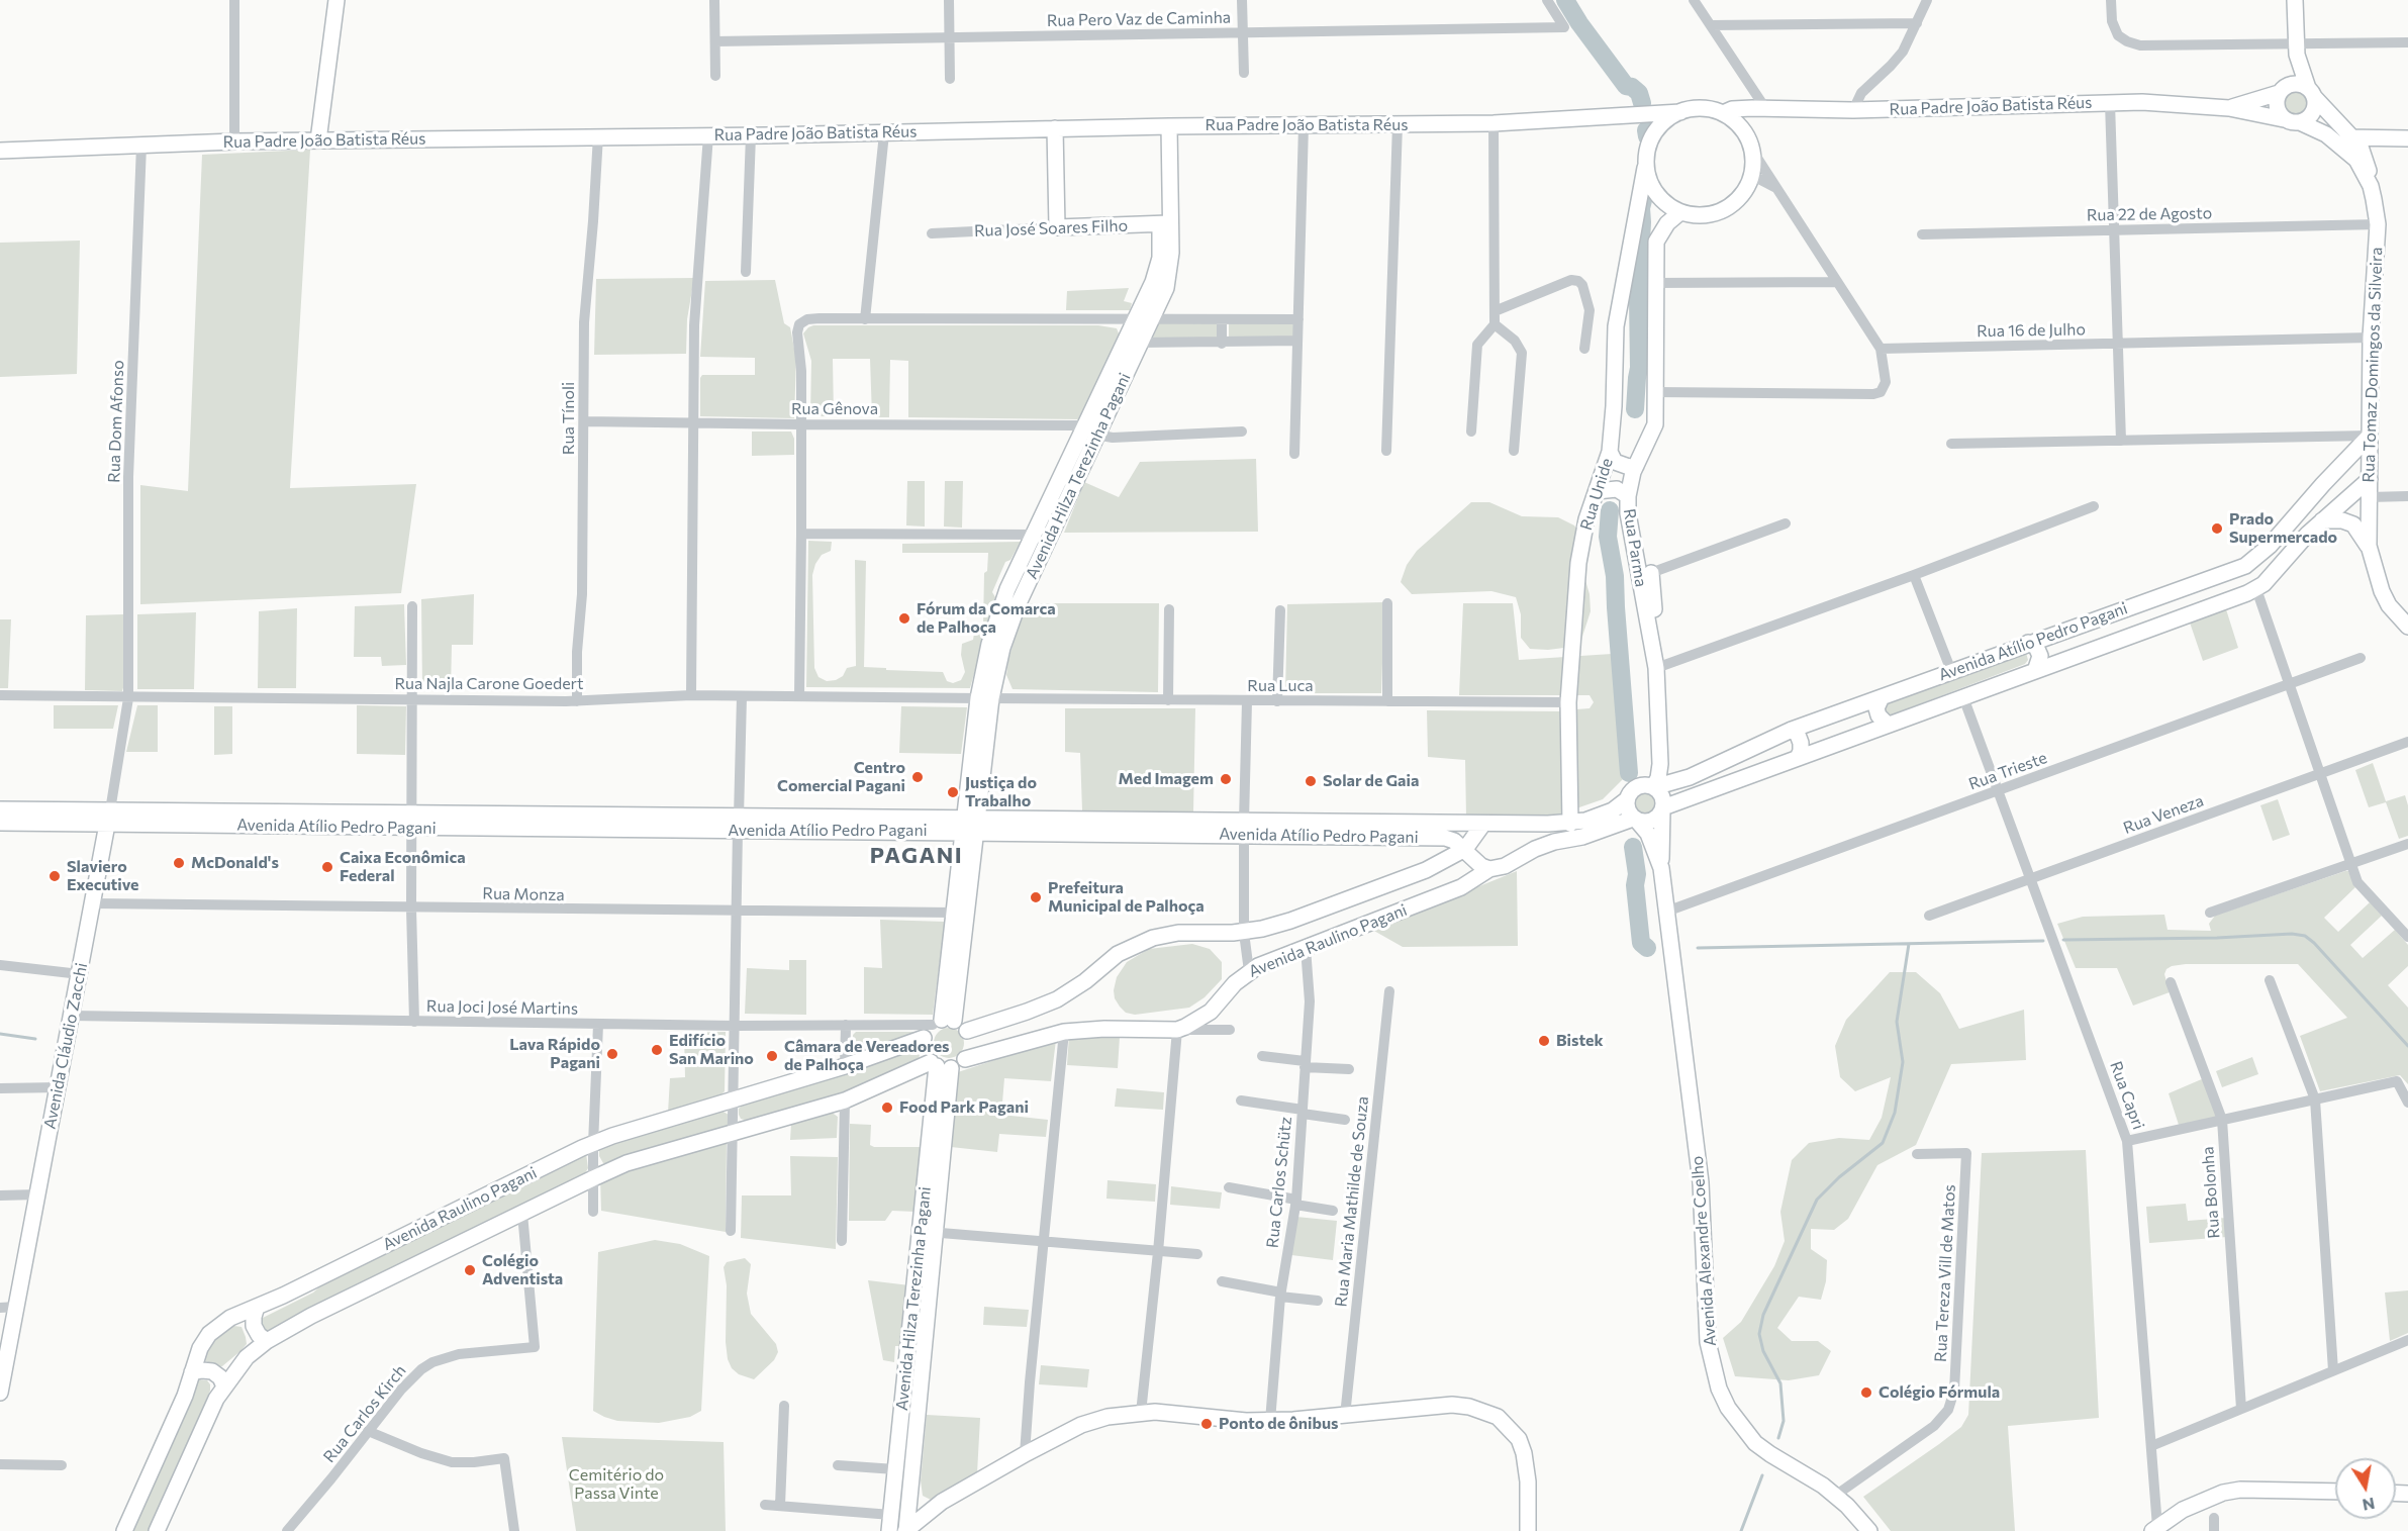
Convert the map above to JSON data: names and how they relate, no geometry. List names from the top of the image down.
{
  "streets": {
    "main road": [
      "Rua Padre João Batista Réus",
      "Rua José Soares Filho",
      "Rua Tomaz Domingos da Silveira",
      "Avenida Hilza Terezinha Pagani",
      "Rua Unide",
      "Rua Parma",
      "Avenida Atílio Pedro Pagani",
      "Avenida Raulino Pagani",
      "Avenida Cláudio Zacchi",
      "Avenida Alexandre Coelho"
    ],
    "street": [
      "Rua Pero Vaz de Caminha",
      "Rua 22 de Agosto",
      "Rua 16 de Julho",
      "Rua Gênova",
      "Rua Tínoli",
      "Rua Dom Afonso",
      "Rua Najla Carone Goedert",
      "Rua Luca",
      "Rua Trieste",
      "Rua Veneza",
      "Rua Monza",
      "Rua Joci José Martins",
      "Rua Capri",
      "Rua Carlos Schütz",
      "Rua Bolonha",
      "Rua Maria Mathilde de Souza",
      "Rua Tereza Vill de Matos",
      "Rua Carlos Kirch"
    ]
  },
  "crossings": [
    ["Rua Padre João Batista Réus", "Rua Tínoli"],
    ["Rua Padre João Batista Réus", "Rua Dom Afonso"],
    ["Rua Padre João Batista Réus", "Avenida Hilza Terezinha Pagani"],
    ["Rua Padre João Batista Réus", "Rua Unide"],
    ["Rua Padre João Batista Réus", "Rua Parma"],
    ["Rua 22 de Agosto", "Rua Tomaz Domingos da Silveira"],
    ["Rua José Soares Filho", "Avenida Hilza Terezinha Pagani"],
    ["Rua 16 de Julho", "Rua Tomaz Domingos da Silveira"],
    ["Rua Tomaz Domingos da Silveira", "Avenida Atílio Pedro Pagani"],
    ["Rua Gênova", "Rua Tínoli"],
    ["Rua Gênova", "Avenida Hilza Terezinha Pagani"],
    ["Rua Tínoli", "Rua Najla Carone Goedert"],
    ["Rua Dom Afonso", "Rua Najla Carone Goedert"],
    ["Rua Dom Afonso", "Avenida Cláudio Zacchi"],
    ["Avenida Hilza Terezinha Pagani", "Avenida Atílio Pedro Pagani"],
    ["Avenida Hilza Terezinha Pagani", "Rua Najla Carone Goedert"],
    ["Avenida Hilza Terezinha Pagani", "Rua Luca"],
    ["Avenida Hilza Terezinha Pagani", "Rua Monza"],
    ["Avenida Hilza Terezinha Pagani", "Avenida Raulino Pagani"],
    ["Avenida Hilza Terezinha Pagani", "Rua Joci José Martins"],
    ["Rua Unide", "Rua Parma"],
    ["Rua Unide", "Avenida Atílio Pedro Pagani"],
    ["Rua Unide", "Rua Luca"],
    ["Rua Parma", "Avenida Atílio Pedro Pagani"],
    ["Rua Parma", "Avenida Alexandre Coelho"],
    ["Avenida Atílio Pedro Pagani", "Avenida Raulino Pagani"],
    ["Avenida Atílio Pedro Pagani", "Avenida Cláudio Zacchi"],
    ["Avenida Atílio Pedro Pagani", "Rua Capri"],
    ["Avenida Atílio Pedro Pagani", "Avenida Alexandre Coelho"],
    ["Rua Najla Carone Goedert", "Rua Luca"],
    ["Rua Najla Carone Goedert", "Avenida Cláudio Zacchi"],
    ["Rua Trieste", "Rua Capri"],
    ["Rua Trieste", "Avenida Alexandre Coelho"],
    ["Rua Veneza", "Rua Capri"],
    ["Rua Monza", "Avenida Cláudio Zacchi"],
    ["Avenida Raulino Pagani", "Rua Joci José Martins"],
    ["Avenida Raulino Pagani", "Rua Carlos Schütz"],
    ["Avenida Raulino Pagani", "Rua Carlos Kirch"],
    ["Rua Joci José Martins", "Avenida Cláudio Zacchi"],
    ["Avenida Alexandre Coelho", "Rua Tereza Vill de Matos"]
  ],
  "districts": ["PAGANI"],
  "parks": ["Cemitério do Passa Vinte"],
  "places": [
    "Prado Supermercado",
    "Fórum da Comarca de Palhoça",
    "Centro Comercial Pagani",
    "Med Imagem",
    "Solar de Gaia",
    "Justiça do Trabalho",
    "McDonald's",
    "Caixa Econômica Federal",
    "Slaviero Executive",
    "Prefeitura Municipal de Palhoça",
    "Bistek",
    "Edifício San Marino",
    "Lava Rápido Pagani",
    "Câmara de Vereadores de Palhoça",
    "Food Park Pagani",
    "Colégio Adventista",
    "Colégio Fórmula",
    "Ponto de ônibus"
  ],
  "north": "bottom"
}
